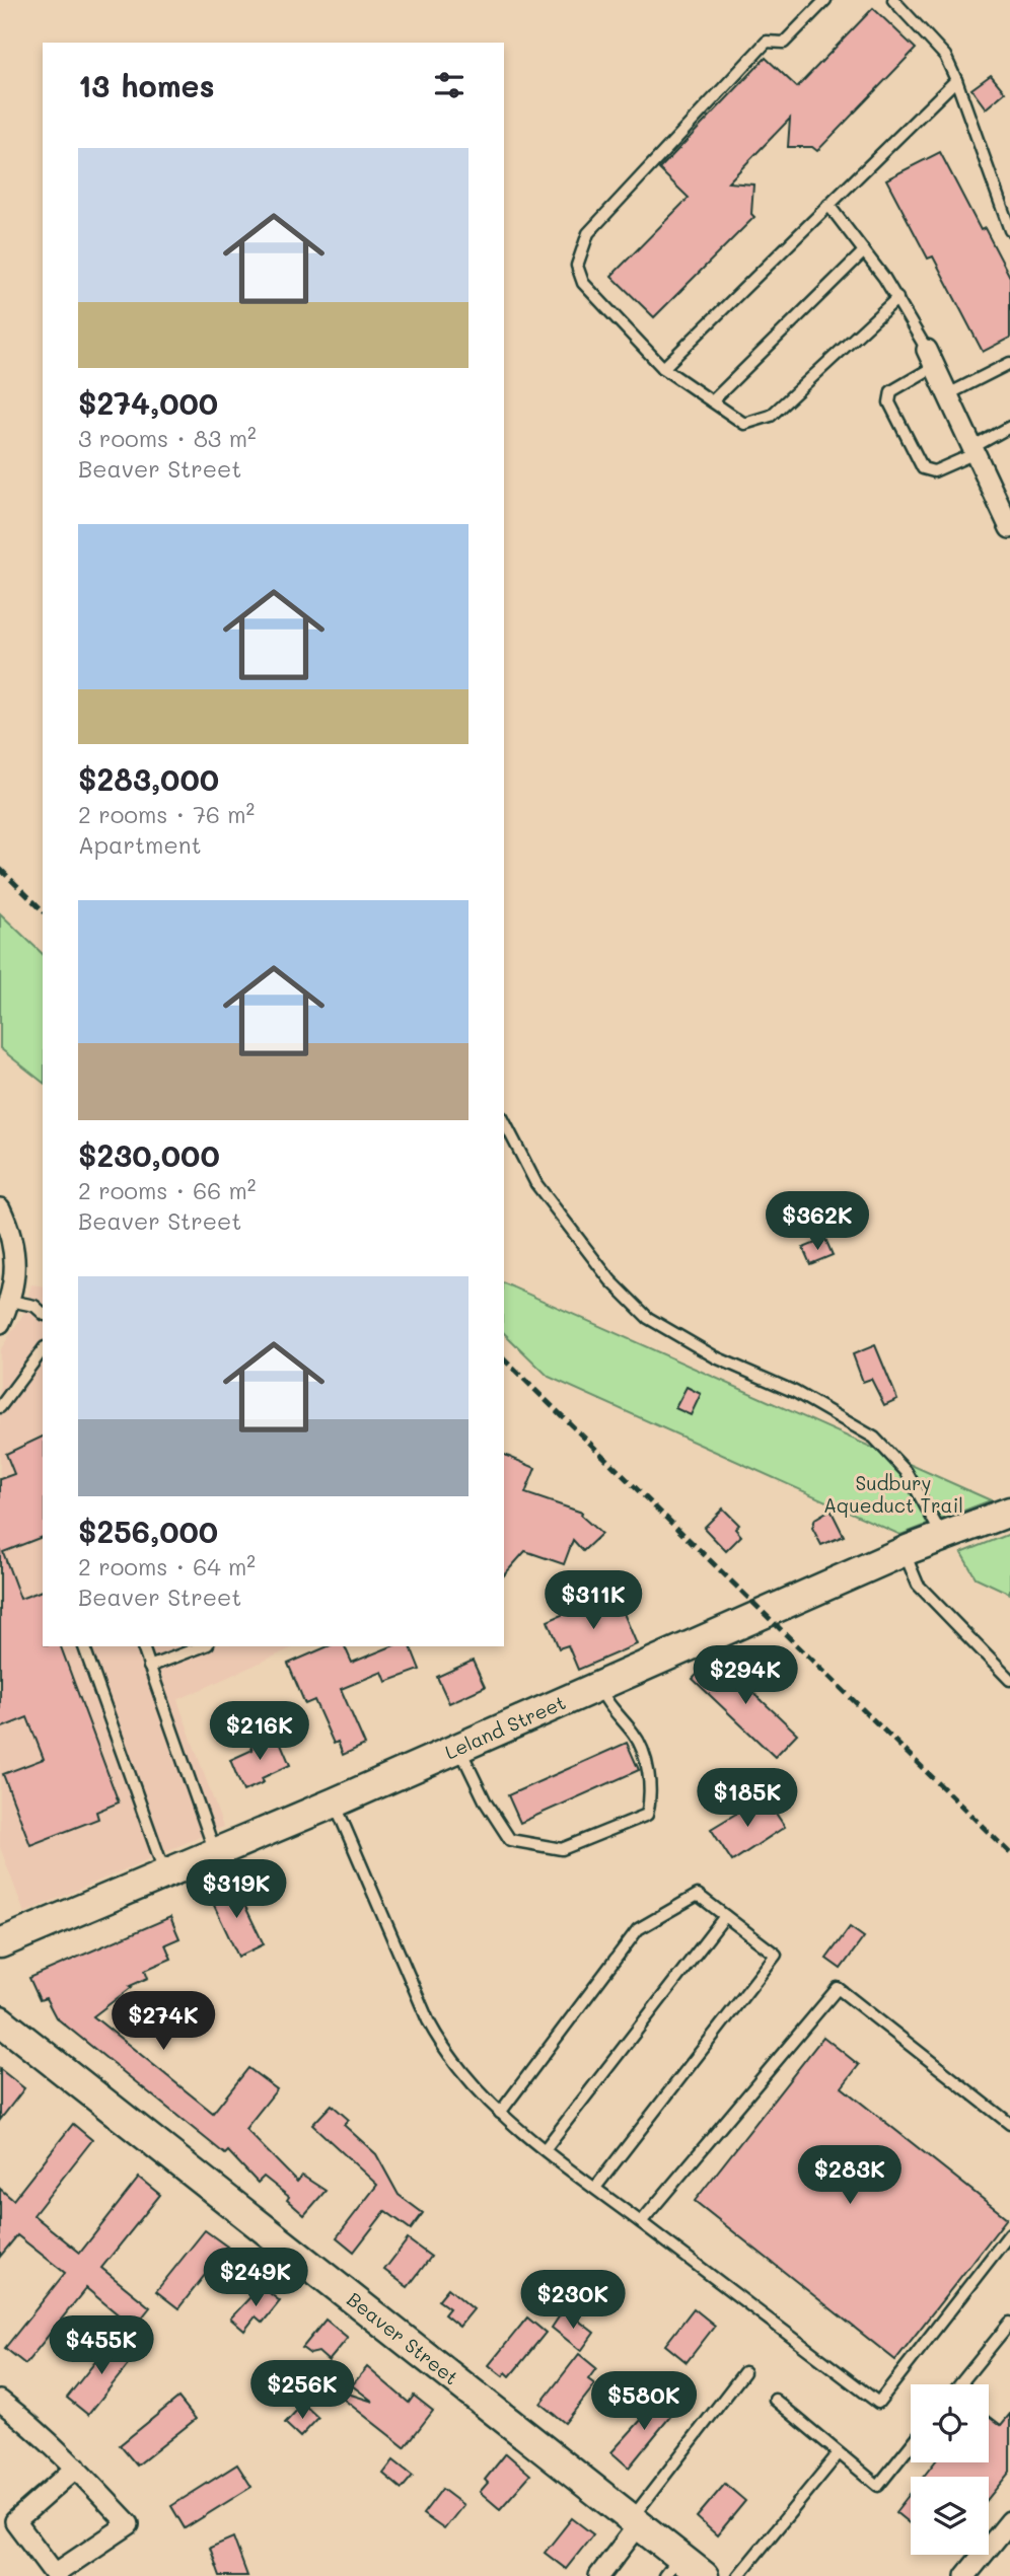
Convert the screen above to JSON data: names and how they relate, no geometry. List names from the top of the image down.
{
  "streets": {
    "street": ["Leland Street", "Beaver Street"]
  },
  "parks": ["Sudbury Aqueduct Trail"],
  "page": {
    "heading": "13 homes",
    "list": [
      {
        "name": "$274,000",
        "note": "3 rooms · 83 m² · Beaver Street"
      },
      {
        "name": "$283,000",
        "note": "2 rooms · 76 m² · Apartment"
      },
      {
        "name": "$230,000",
        "note": "2 rooms · 66 m² · Beaver Street"
      },
      {
        "name": "$256,000",
        "note": "2 rooms · 64 m² · Beaver Street"
      }
    ],
    "price": [
      "$362K",
      "$311K",
      "$294K",
      "$216K",
      "$185K",
      "$319K",
      "$274K",
      "$283K",
      "$249K",
      "$230K",
      "$455K",
      "$256K",
      "$580K"
    ]
  }
}
